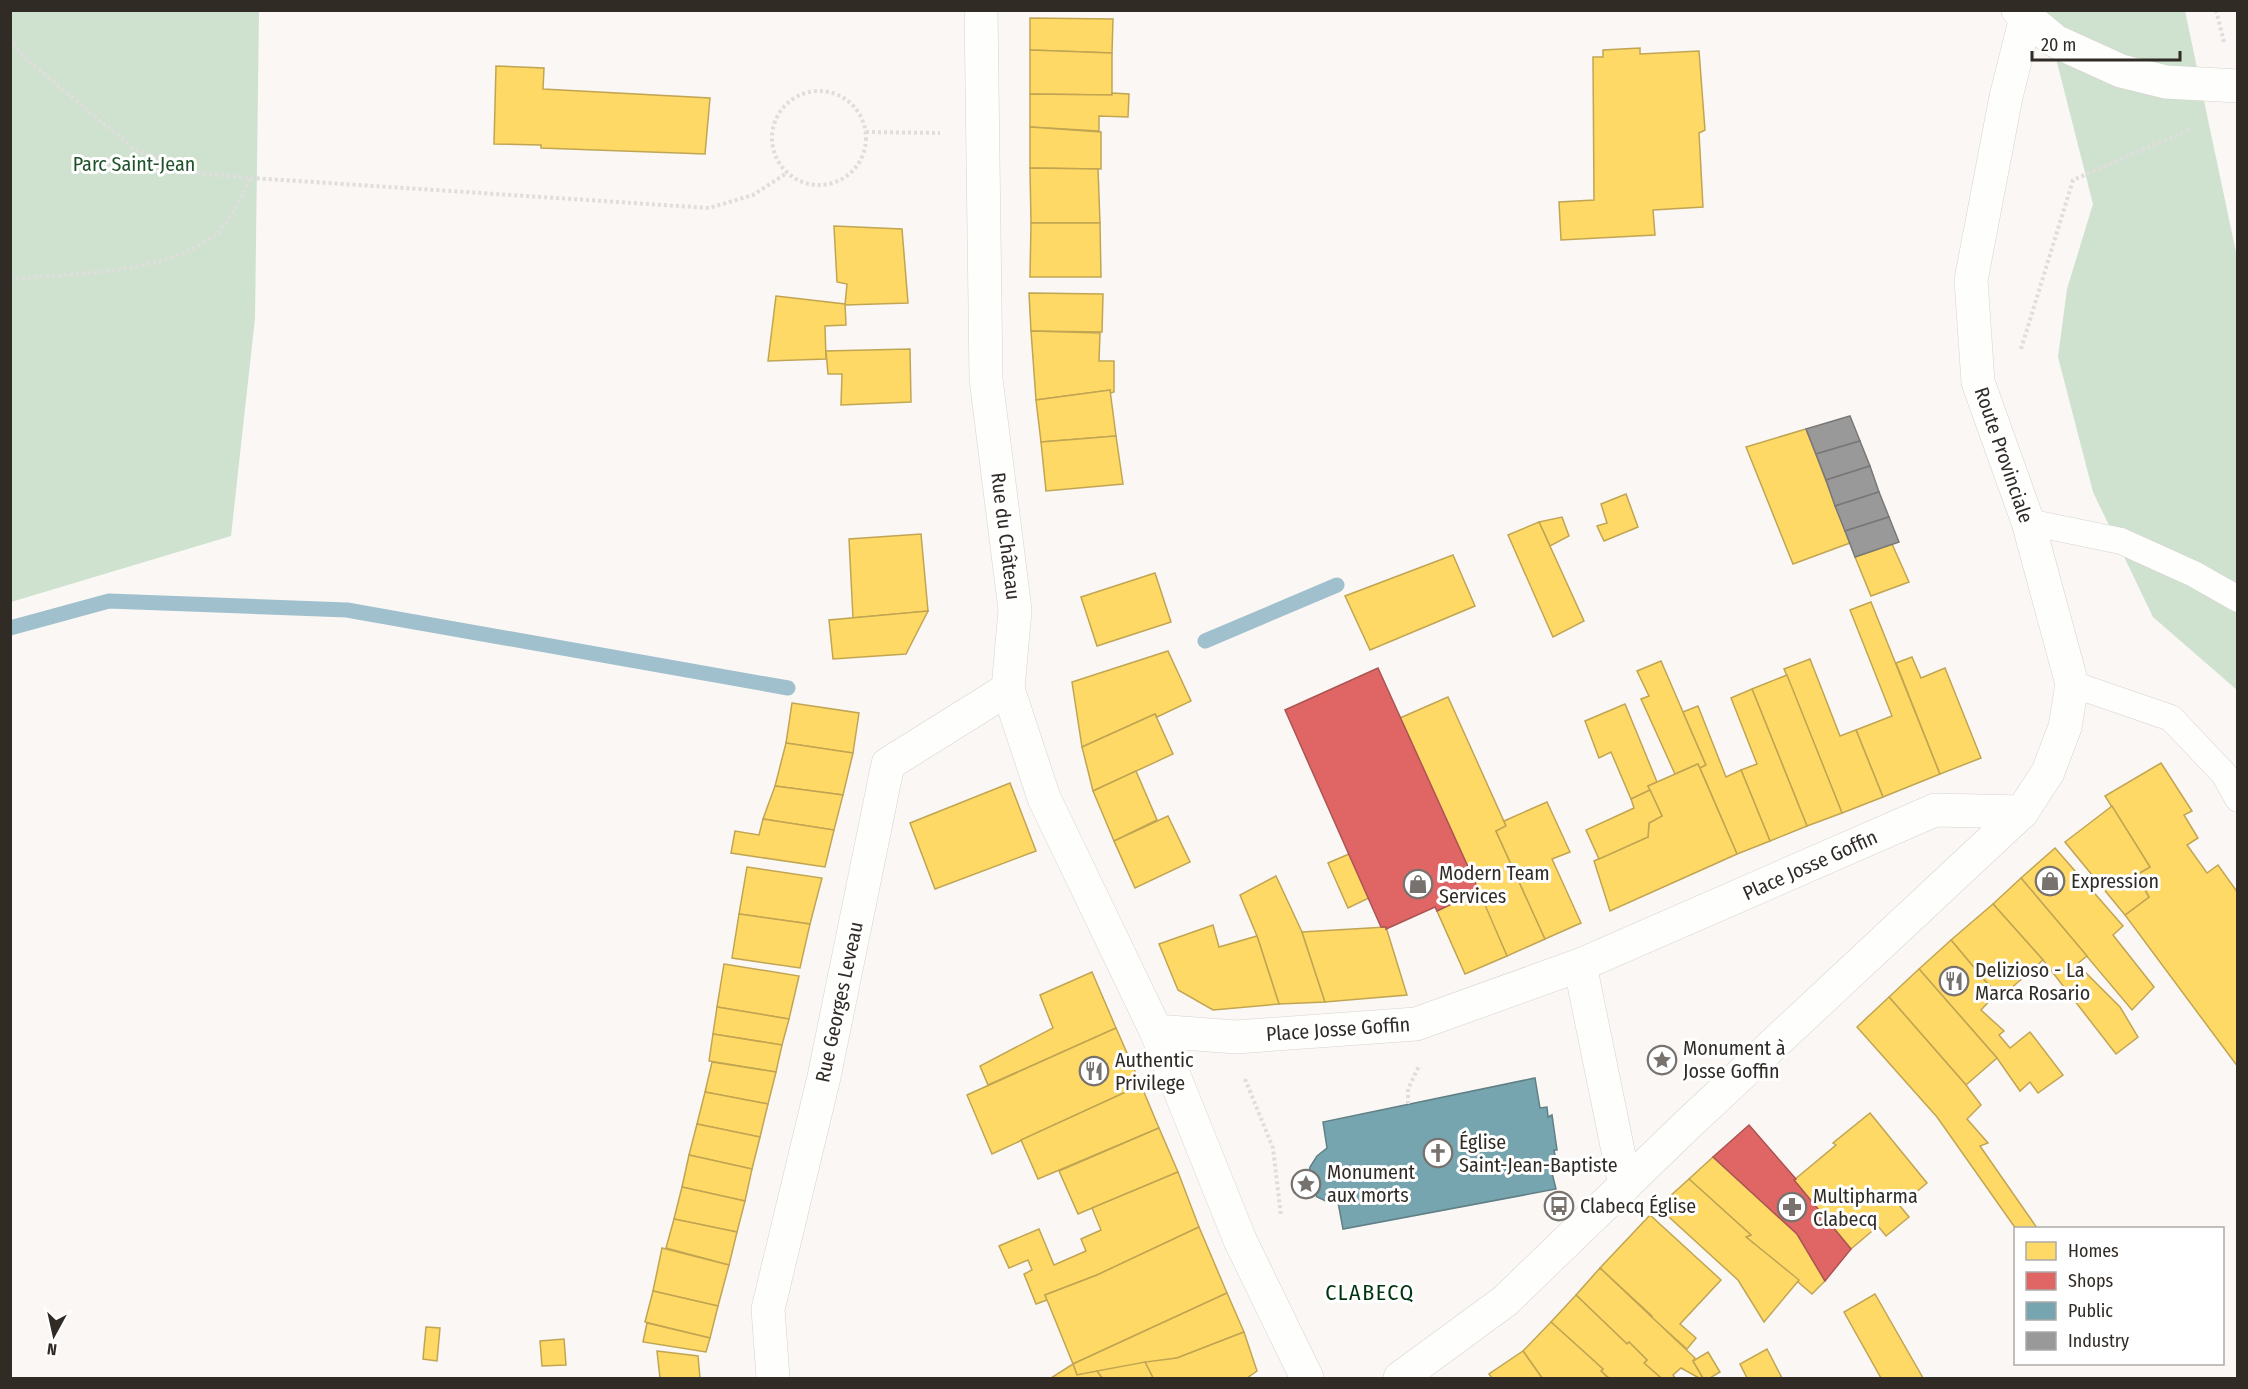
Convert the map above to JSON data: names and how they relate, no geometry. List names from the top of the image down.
{
  "streets": {
    "street": [
      "Route Provinciale",
      "Rue du Château",
      "Place Josse Goffin",
      "Rue Georges Leveau"
    ]
  },
  "crossings": [
    ["Route Provinciale", "Place Josse Goffin"],
    ["Rue du Château", "Place Josse Goffin"],
    ["Rue du Château", "Rue Georges Leveau"]
  ],
  "districts": ["CLABECQ"],
  "parks": ["Parc Saint-Jean"],
  "places": {
    "shop": ["Expression", "Modern Team Services"],
    "restaurant": ["Delizioso - La Marca Rosario", "Authentic Privilege"],
    "place": ["Monument à Josse Goffin", "Monument aux morts"],
    "church": ["Église Saint-Jean-Baptiste"],
    "bus stop": ["Clabecq Église"],
    "pharmacy": ["Multipharma Clabecq"]
  },
  "legend": [
    "Homes",
    "Shops",
    "Public",
    "Industry"
  ],
  "scale_bar": "20 m",
  "north": "bottom"
}
